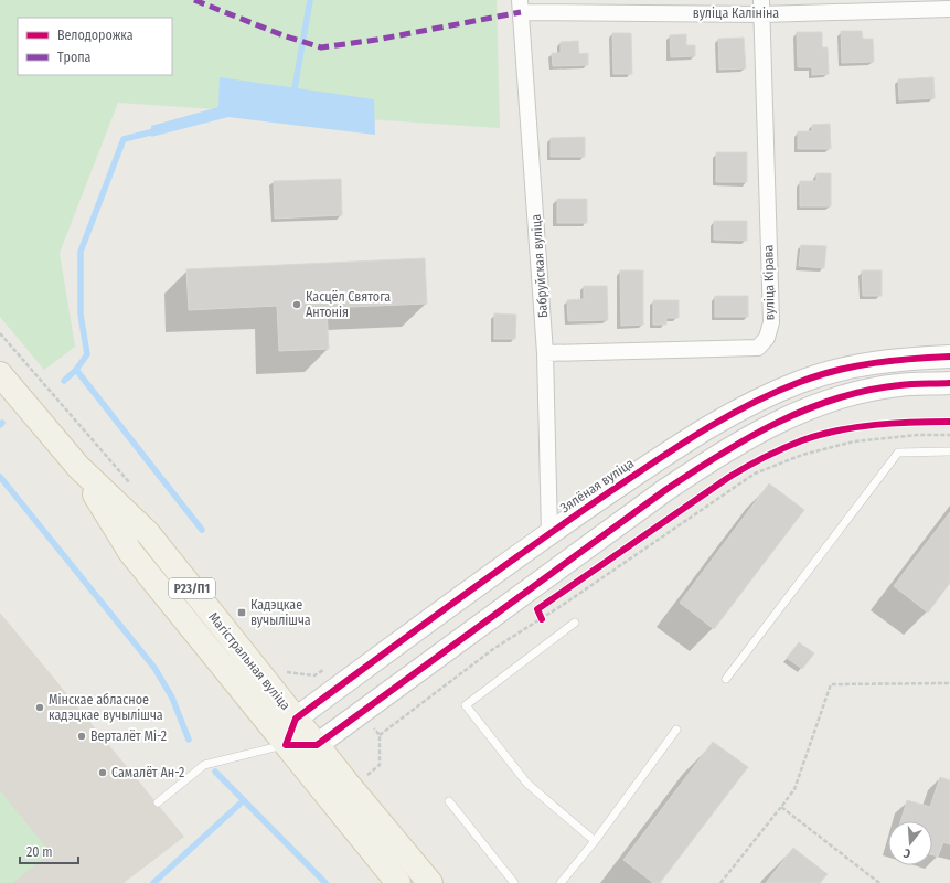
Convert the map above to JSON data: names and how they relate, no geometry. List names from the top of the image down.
{
  "streets": {
    "main road": ["Р23/П1", "Магістральная вуліца"],
    "street": [
      "вуліца Калініна",
      "Бабруйская вуліца",
      "вуліца Кірава",
      "Зялёная вуліца"
    ]
  },
  "crossings": [
    ["вуліца Калініна", "Бабруйская вуліца"],
    ["вуліца Калініна", "вуліца Кірава"],
    ["Бабруйская вуліца", "вуліца Кірава"],
    ["Бабруйская вуліца", "Зялёная вуліца"],
    ["Зялёная вуліца", "Магістральная вуліца"]
  ],
  "places": {
    "other": [
      "Касцёл Святога Антонія",
      "Мінскае абласное кадэцкае вучылішча",
      "Верталёт Мі-2",
      "Самалёт Ан-2"
    ],
    "transit": ["Кадэцкае вучылішча"]
  },
  "legend": ["Велодорожка", "Тропа"],
  "scale_bar": "20 m",
  "north": "bottom"
}
